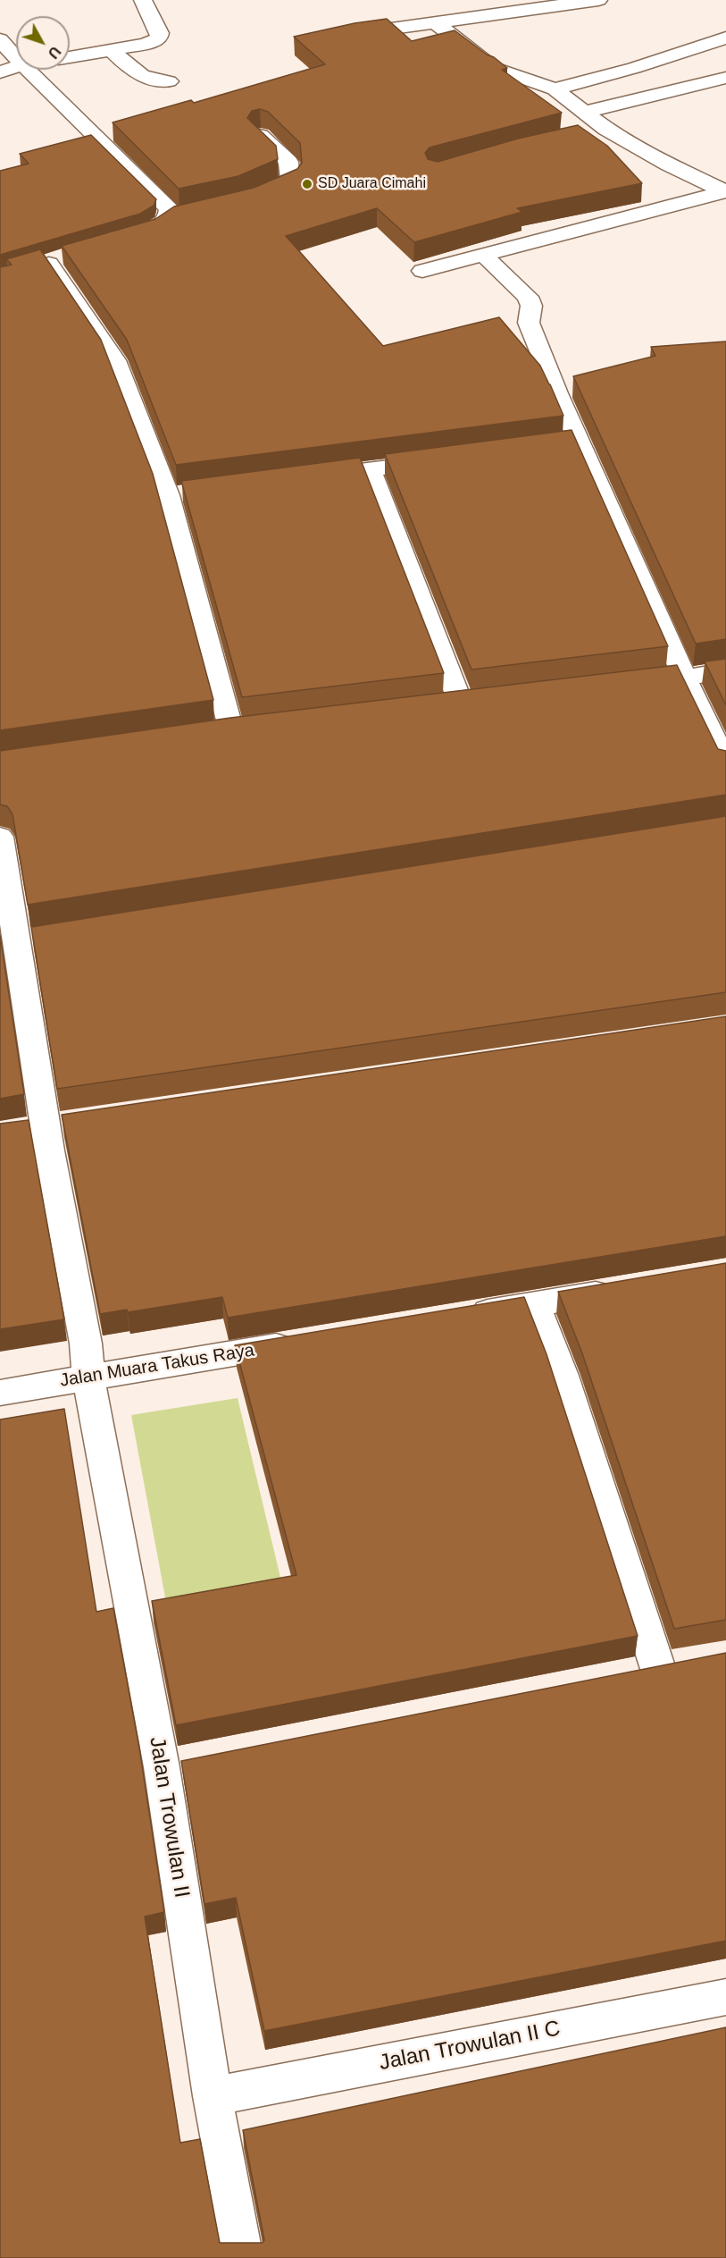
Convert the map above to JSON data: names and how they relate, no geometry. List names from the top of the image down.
{
  "streets": {
    "street": ["Jalan Muara Takus Raya", "Jalan Trowulan II", "Jalan Trowulan II C"]
  },
  "crossings": [
    ["Jalan Muara Takus Raya", "Jalan Trowulan II"],
    ["Jalan Trowulan II", "Jalan Trowulan II C"]
  ],
  "places": ["SD Juara Cimahi"],
  "north": "bottom right"
}
